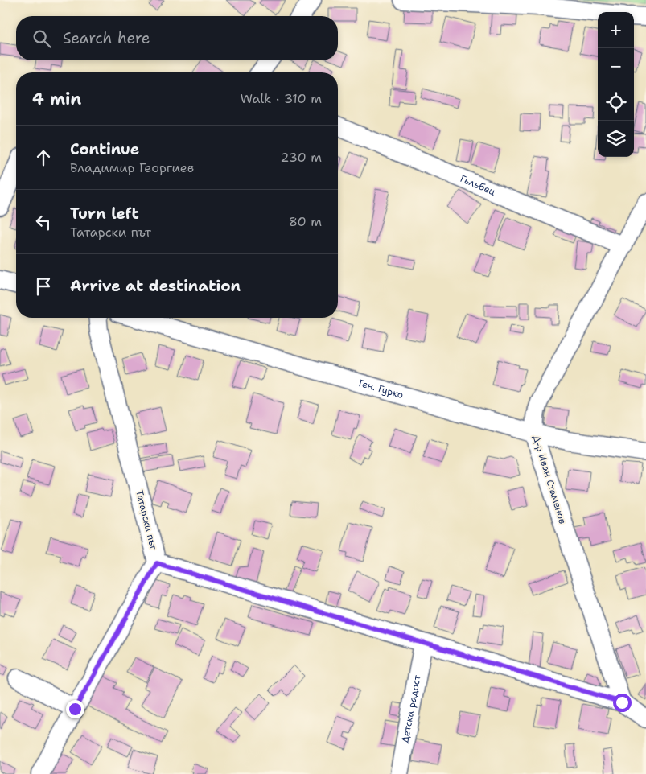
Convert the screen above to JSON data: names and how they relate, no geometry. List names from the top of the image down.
{
  "streets": {
    "street": [
      "Гълъбец",
      "Ген. Гурко",
      "Д-р Иван Стаменов",
      "Татарски път",
      "Детска радост"
    ]
  },
  "crossings": [
    ["Гълъбец", "Д-р Иван Стаменов"],
    ["Ген. Гурко", "Д-р Иван Стаменов"]
  ],
  "page": {
    "map_buttons": ["+", "−"],
    "search": "Search here",
    "heading": ["4 min", "Walk · 310 m"],
    "list": [
      ["Continue", "Владимир Георгиев", "230 m"],
      ["Turn left", "Татарски път", "80 m"],
      "Arrive at destination"
    ]
  }
}
